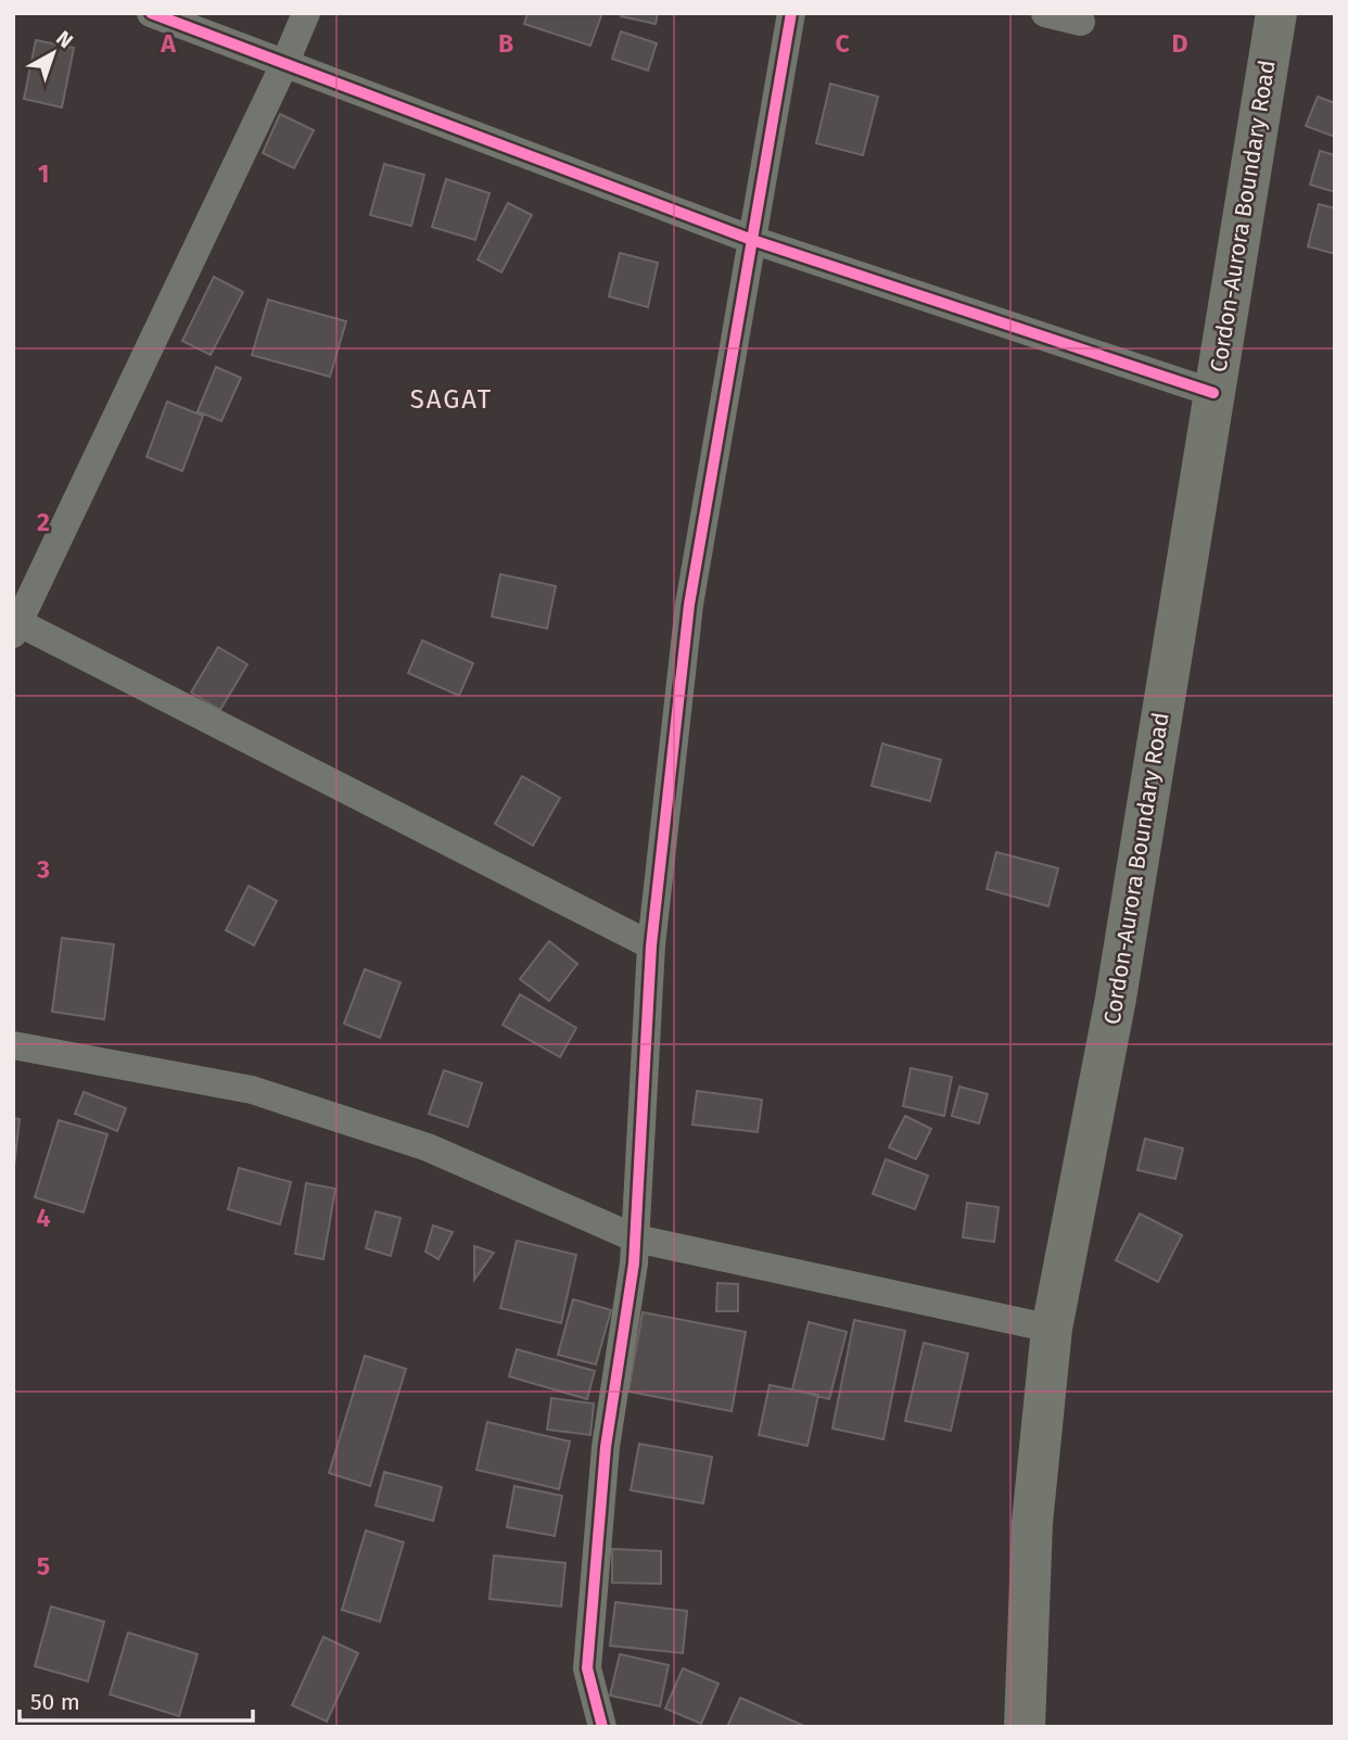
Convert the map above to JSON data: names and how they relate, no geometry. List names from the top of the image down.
{
  "streets": {
    "main road": ["Cordon-Aurora Boundary Road"]
  },
  "districts": ["SAGAT"],
  "scale_bar": "50 m",
  "north": "top right",
  "grid": {
    "columns": [
      "A",
      "B",
      "C",
      "D"
    ],
    "rows": [
      "1",
      "2",
      "3",
      "4",
      "5"
    ]
  }
}
